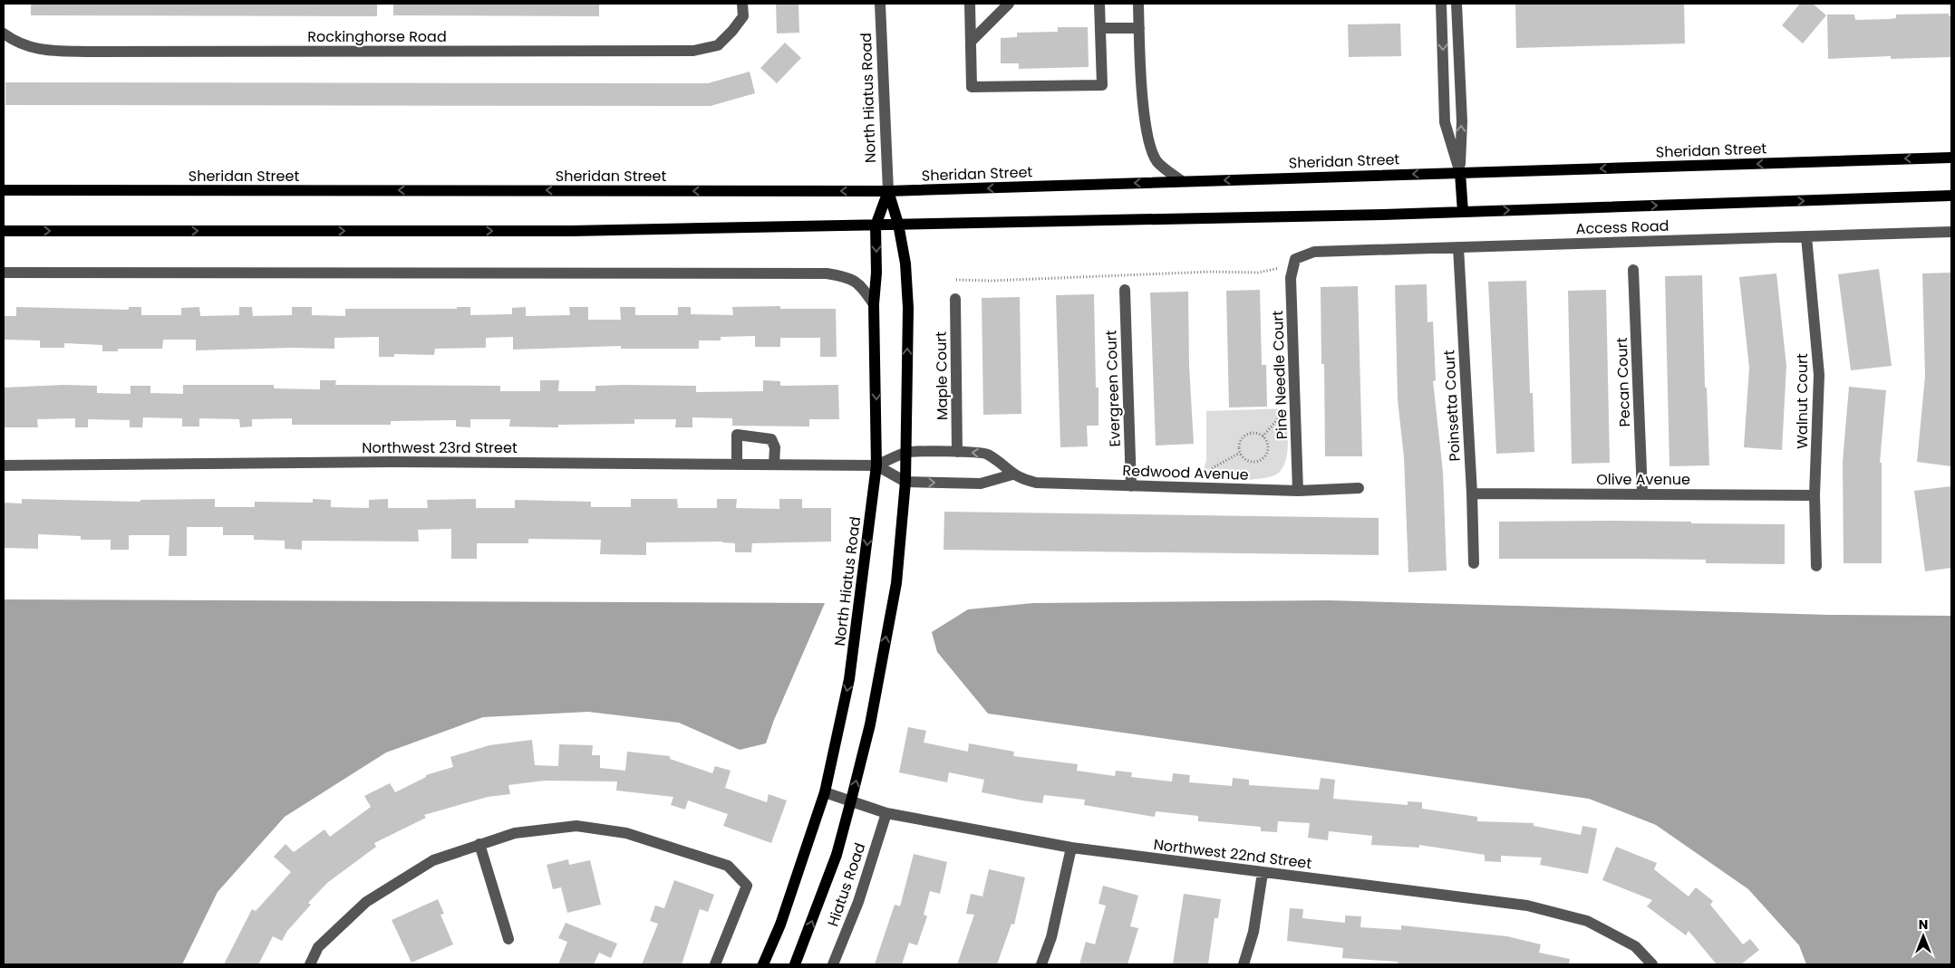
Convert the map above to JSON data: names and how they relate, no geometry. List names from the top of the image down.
{
  "streets": {
    "main road": ["North Hiatus Road", "Sheridan Street"],
    "street": [
      "Rockinghorse Road",
      "Access Road",
      "Pine Needle Court",
      "Maple Court",
      "Pecan Court",
      "Evergreen Court",
      "Walnut Court",
      "Poinsetta Court",
      "Northwest 23rd Street",
      "Redwood Avenue",
      "Olive Avenue",
      "Northwest 22nd Street",
      "Hiatus Road"
    ]
  },
  "crossings": [
    ["North Hiatus Road", "Sheridan Street"],
    ["North Hiatus Road", "Northwest 23rd Street"],
    ["North Hiatus Road", "Redwood Avenue"],
    ["North Hiatus Road", "Northwest 22nd Street"],
    ["Access Road", "Pine Needle Court"],
    ["Access Road", "Walnut Court"],
    ["Access Road", "Poinsetta Court"],
    ["Pine Needle Court", "Redwood Avenue"],
    ["Maple Court", "Redwood Avenue"],
    ["Pecan Court", "Olive Avenue"],
    ["Evergreen Court", "Redwood Avenue"],
    ["Walnut Court", "Olive Avenue"],
    ["Poinsetta Court", "Olive Avenue"],
    ["Northwest 23rd Street", "Redwood Avenue"],
    ["Northwest 22nd Street", "Hiatus Road"]
  ],
  "north": "top"
}
